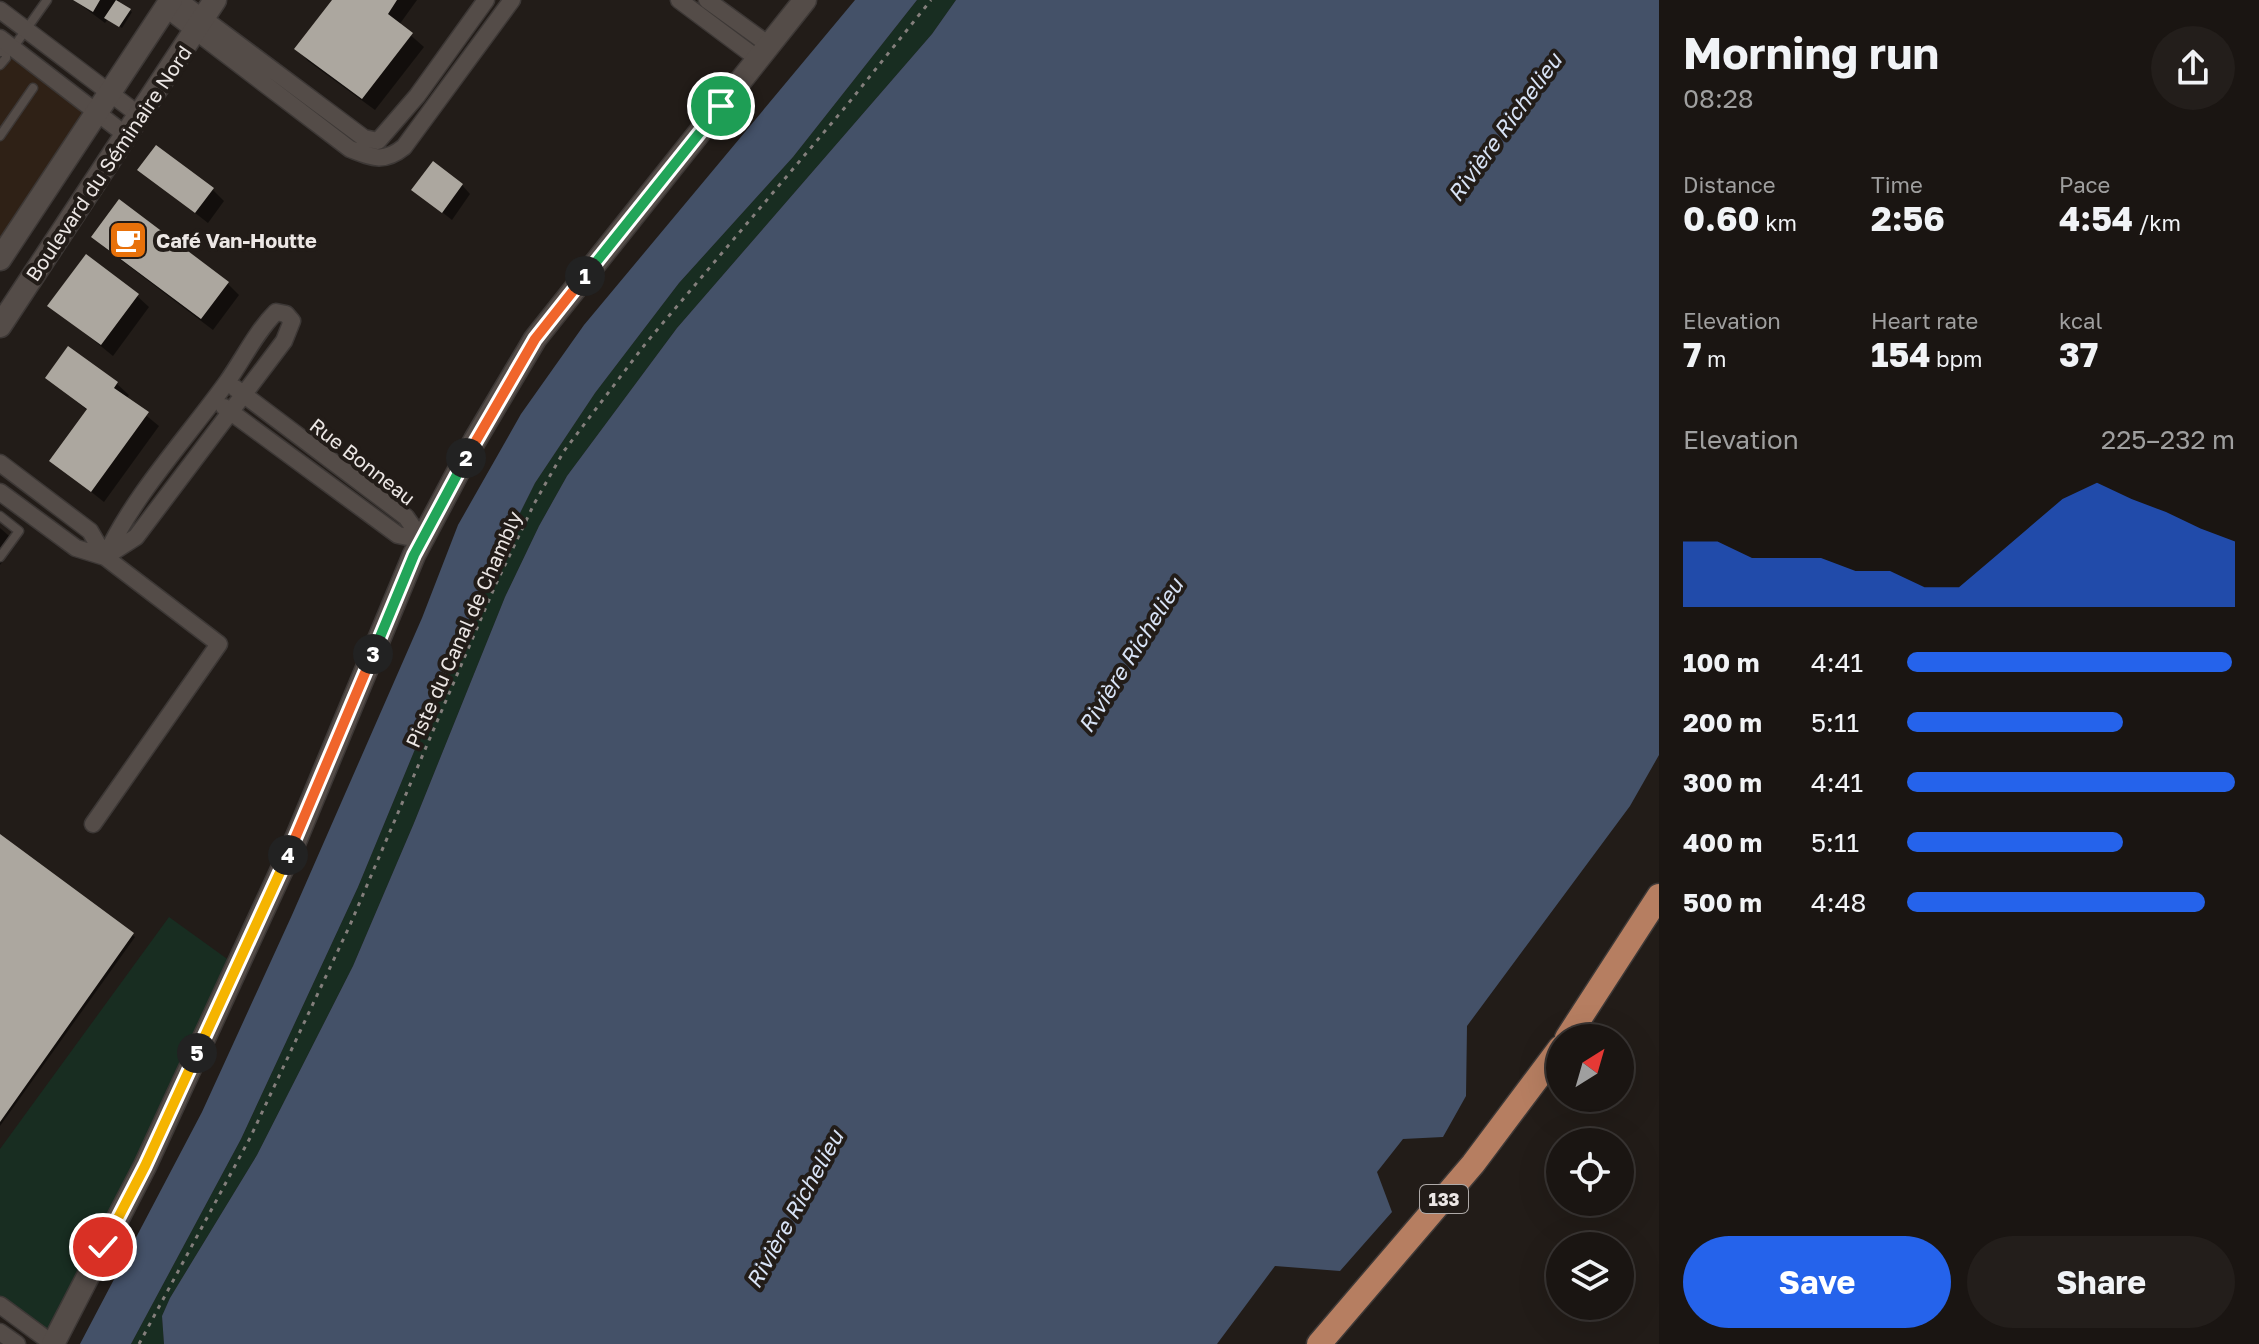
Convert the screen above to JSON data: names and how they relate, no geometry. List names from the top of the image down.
{
  "streets": {
    "main road": ["133"],
    "street": ["Boulevard du Séminaire Nord", "Rue Bonneau"],
    "path": ["Piste du Canal de Chambly"]
  },
  "water": ["Rivière Richelieu"],
  "places": {
    "cafe": ["Café Van-Houtte"]
  },
  "north": "top right",
  "page": {
    "heading": ["Morning run", "08:28"],
    "stats": [
      ["Distance", "0.60 km"],
      ["Time", "2:56"],
      ["Pace", "4:54 /km"],
      ["Elevation", "7 m"],
      ["Heart rate", "154 bpm"],
      ["kcal", "37"]
    ],
    "pins": [
      "1",
      "2",
      "3",
      "4",
      "5"
    ],
    "chart": ["Elevation", "225–232 m"],
    "list": [
      {
        "name": "100 m",
        "note": "4:41"
      },
      {
        "name": "200 m",
        "note": "5:11"
      },
      {
        "name": "300 m",
        "note": "4:41"
      },
      {
        "name": "400 m",
        "note": "5:11"
      },
      {
        "name": "500 m",
        "note": "4:48"
      }
    ],
    "buttons": ["Save", "Share"]
  }
}
